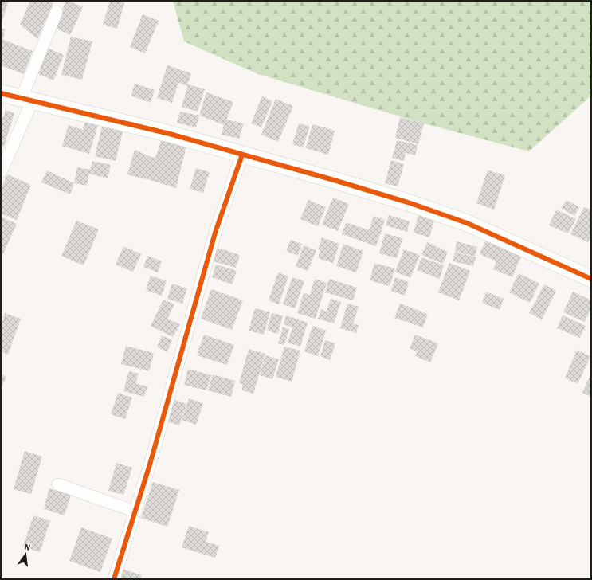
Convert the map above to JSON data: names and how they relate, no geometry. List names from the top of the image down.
{
  "north": "top"
}
